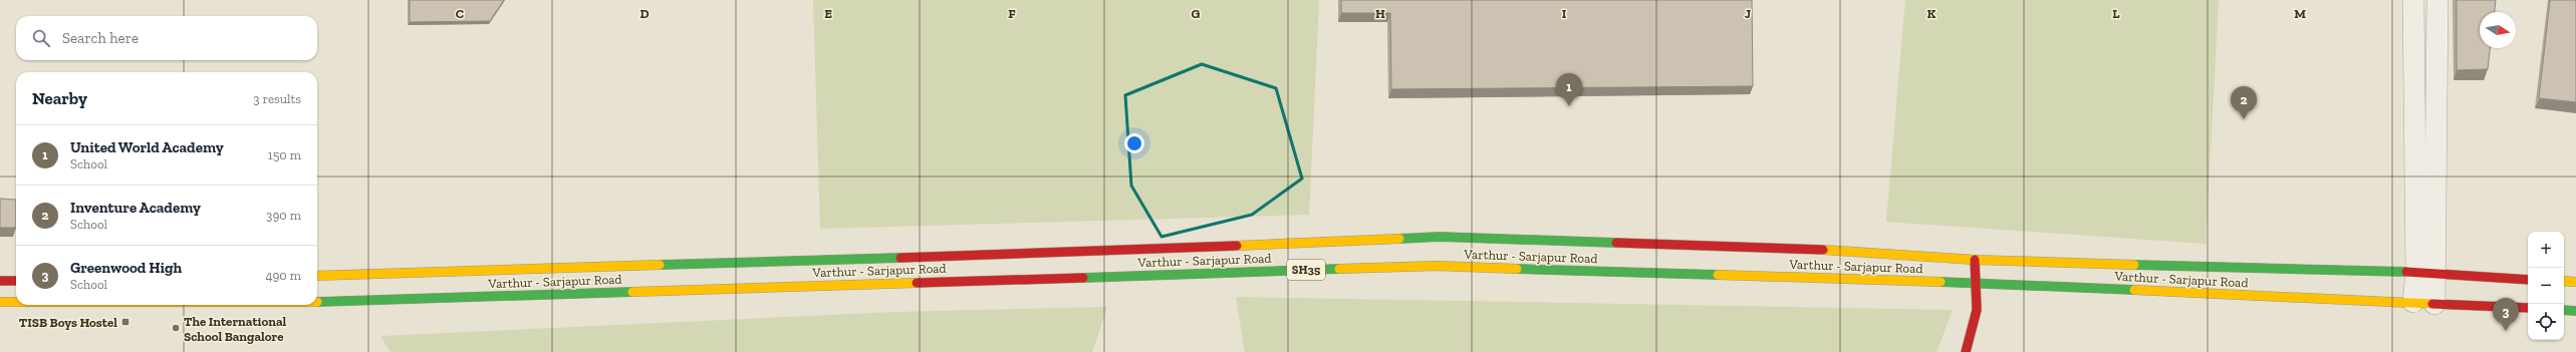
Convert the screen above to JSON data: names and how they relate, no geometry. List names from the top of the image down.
{
  "streets": {
    "main road": ["Varthur - Sarjapur Road", "SH35"]
  },
  "places": {
    "transit": ["TISB Boys Hostel"],
    "other": ["The International School Bangalore"]
  },
  "north": "right",
  "page": {
    "search": "Search here",
    "heading": ["Nearby", "3 results"],
    "pins": ["1", "2", "3"],
    "list": [
      {
        "mark": "1",
        "name": "United World Academy",
        "note": "School",
        "value": "150 m"
      },
      {
        "mark": "2",
        "name": "Inventure Academy",
        "note": "School",
        "value": "390 m"
      },
      {
        "mark": "3",
        "name": "Greenwood High",
        "note": "School",
        "value": "490 m"
      }
    ],
    "map_buttons": ["+", "−"]
  },
  "grid": {
    "columns": [
      "C",
      "D",
      "E",
      "F",
      "G",
      "H",
      "I",
      "J",
      "K",
      "L",
      "M"
    ]
  }
}
